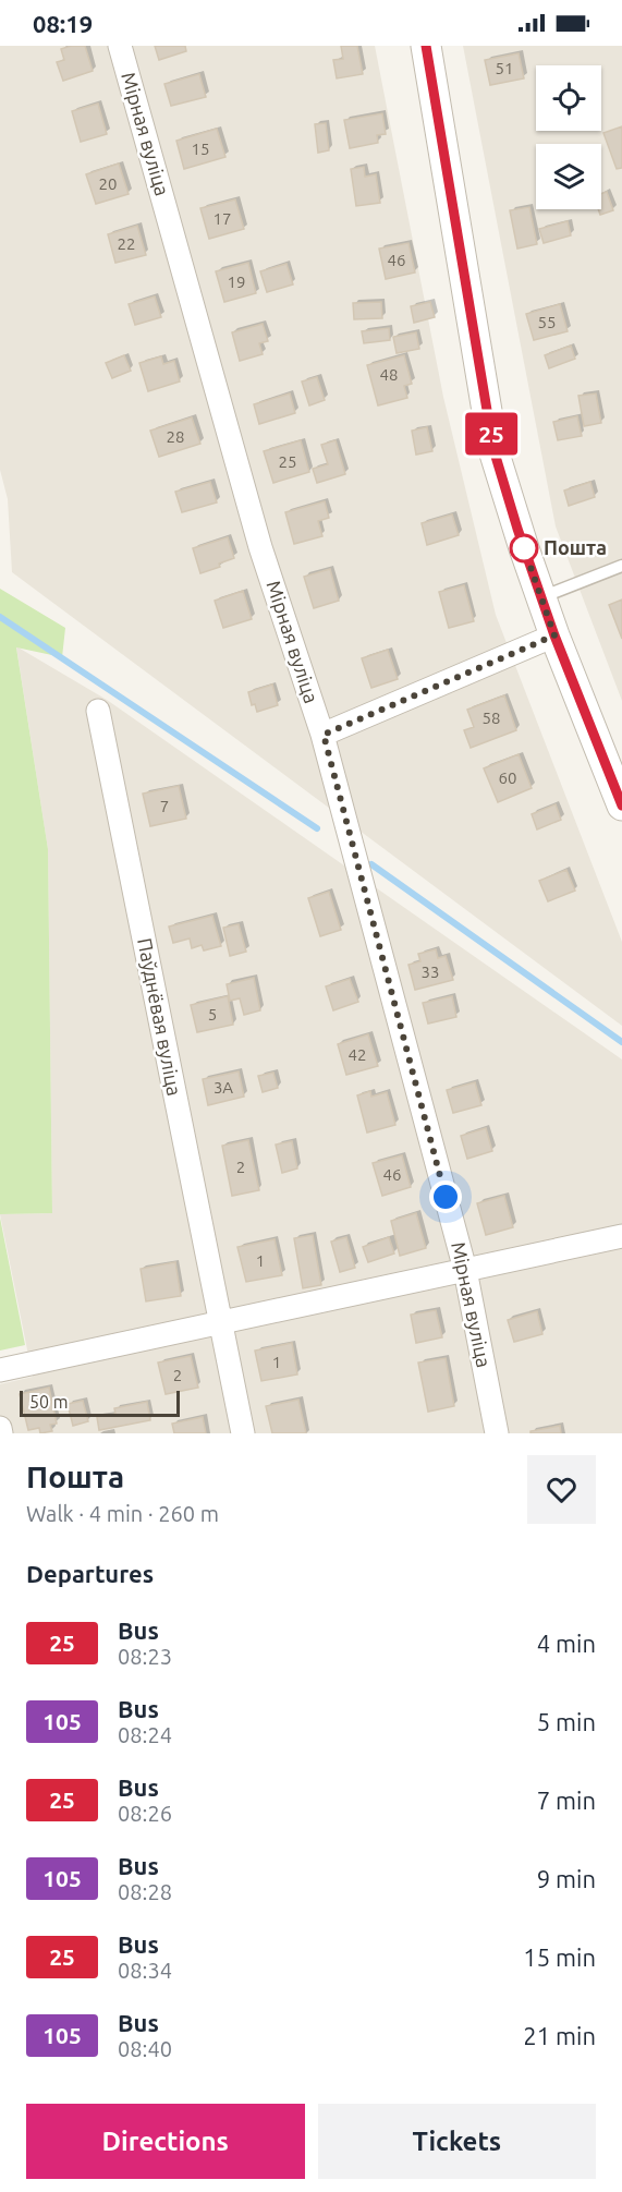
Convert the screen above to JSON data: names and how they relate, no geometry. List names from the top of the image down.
{
  "streets": {
    "street": ["Мірная вуліца", "Паўднёвая вуліца"]
  },
  "places": ["Пошта"],
  "lines": ["bus line 25"],
  "house_numbers": [
    "51",
    "15",
    "20",
    "17",
    "22",
    "46",
    "19",
    "55",
    "48",
    "28",
    "25",
    "58",
    "60",
    "7",
    "33",
    "5",
    "42",
    "3А",
    "2",
    "46",
    "1",
    "1",
    "2"
  ],
  "scale_bar": "50 m",
  "page": {
    "status": "08:19",
    "on_map": "25",
    "scale": "50 m",
    "heading": [
      ["Пошта", "Walk · 4 min · 260 m"],
      "Departures"
    ],
    "list": [
      {
        "mark": "25",
        "name": "Bus",
        "note": "08:23",
        "value": "4 min"
      },
      {
        "mark": "105",
        "name": "Bus",
        "note": "08:24",
        "value": "5 min"
      },
      {
        "mark": "25",
        "name": "Bus",
        "note": "08:26",
        "value": "7 min"
      },
      {
        "mark": "105",
        "name": "Bus",
        "note": "08:28",
        "value": "9 min"
      },
      {
        "mark": "25",
        "name": "Bus",
        "note": "08:34",
        "value": "15 min"
      },
      {
        "mark": "105",
        "name": "Bus",
        "note": "08:40",
        "value": "21 min"
      }
    ],
    "buttons": ["Directions", "Tickets"]
  }
}
